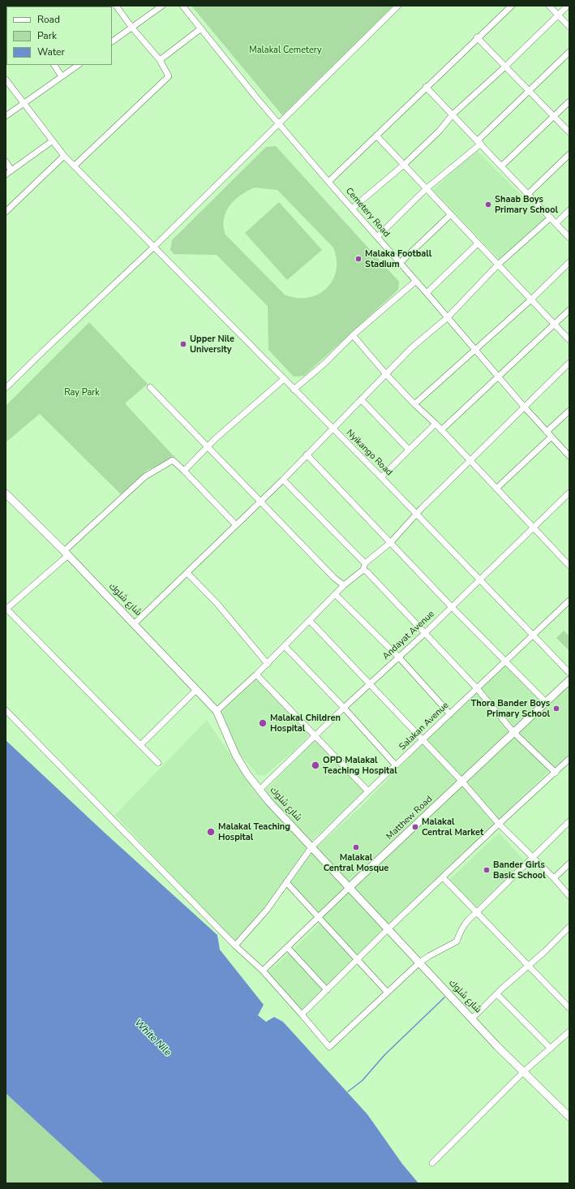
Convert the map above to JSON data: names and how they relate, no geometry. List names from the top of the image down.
{
  "streets": {
    "street": [
      "Cemetery Road",
      "Nyikango Road",
      "شارع شلوك",
      "Andayat Avenue",
      "Salakan Avenue",
      "Matthew Road"
    ]
  },
  "crossings": [
    ["Nyikango Road", "Andayat Avenue"],
    ["Nyikango Road", "Salakan Avenue"],
    ["شارع شلوك", "Andayat Avenue"],
    ["شارع شلوك", "Salakan Avenue"],
    ["شارع شلوك", "Matthew Road"]
  ],
  "water": ["White Nile"],
  "parks": ["Malakal Cemetery", "Ray Park"],
  "places": [
    "Shaab Boys Primary School",
    "Malaka Football Stadium",
    "Upper Nile University",
    "Thora Bander Boys Primary School",
    "Malakal Children Hospital",
    "OPD Malakal Teaching Hospital",
    "Malakal Central Market",
    "Malakal Teaching Hospital",
    "Malakal Central Mosque",
    "Bander Girls Basic School"
  ],
  "legend": ["Road", "Park", "Water"]
}
